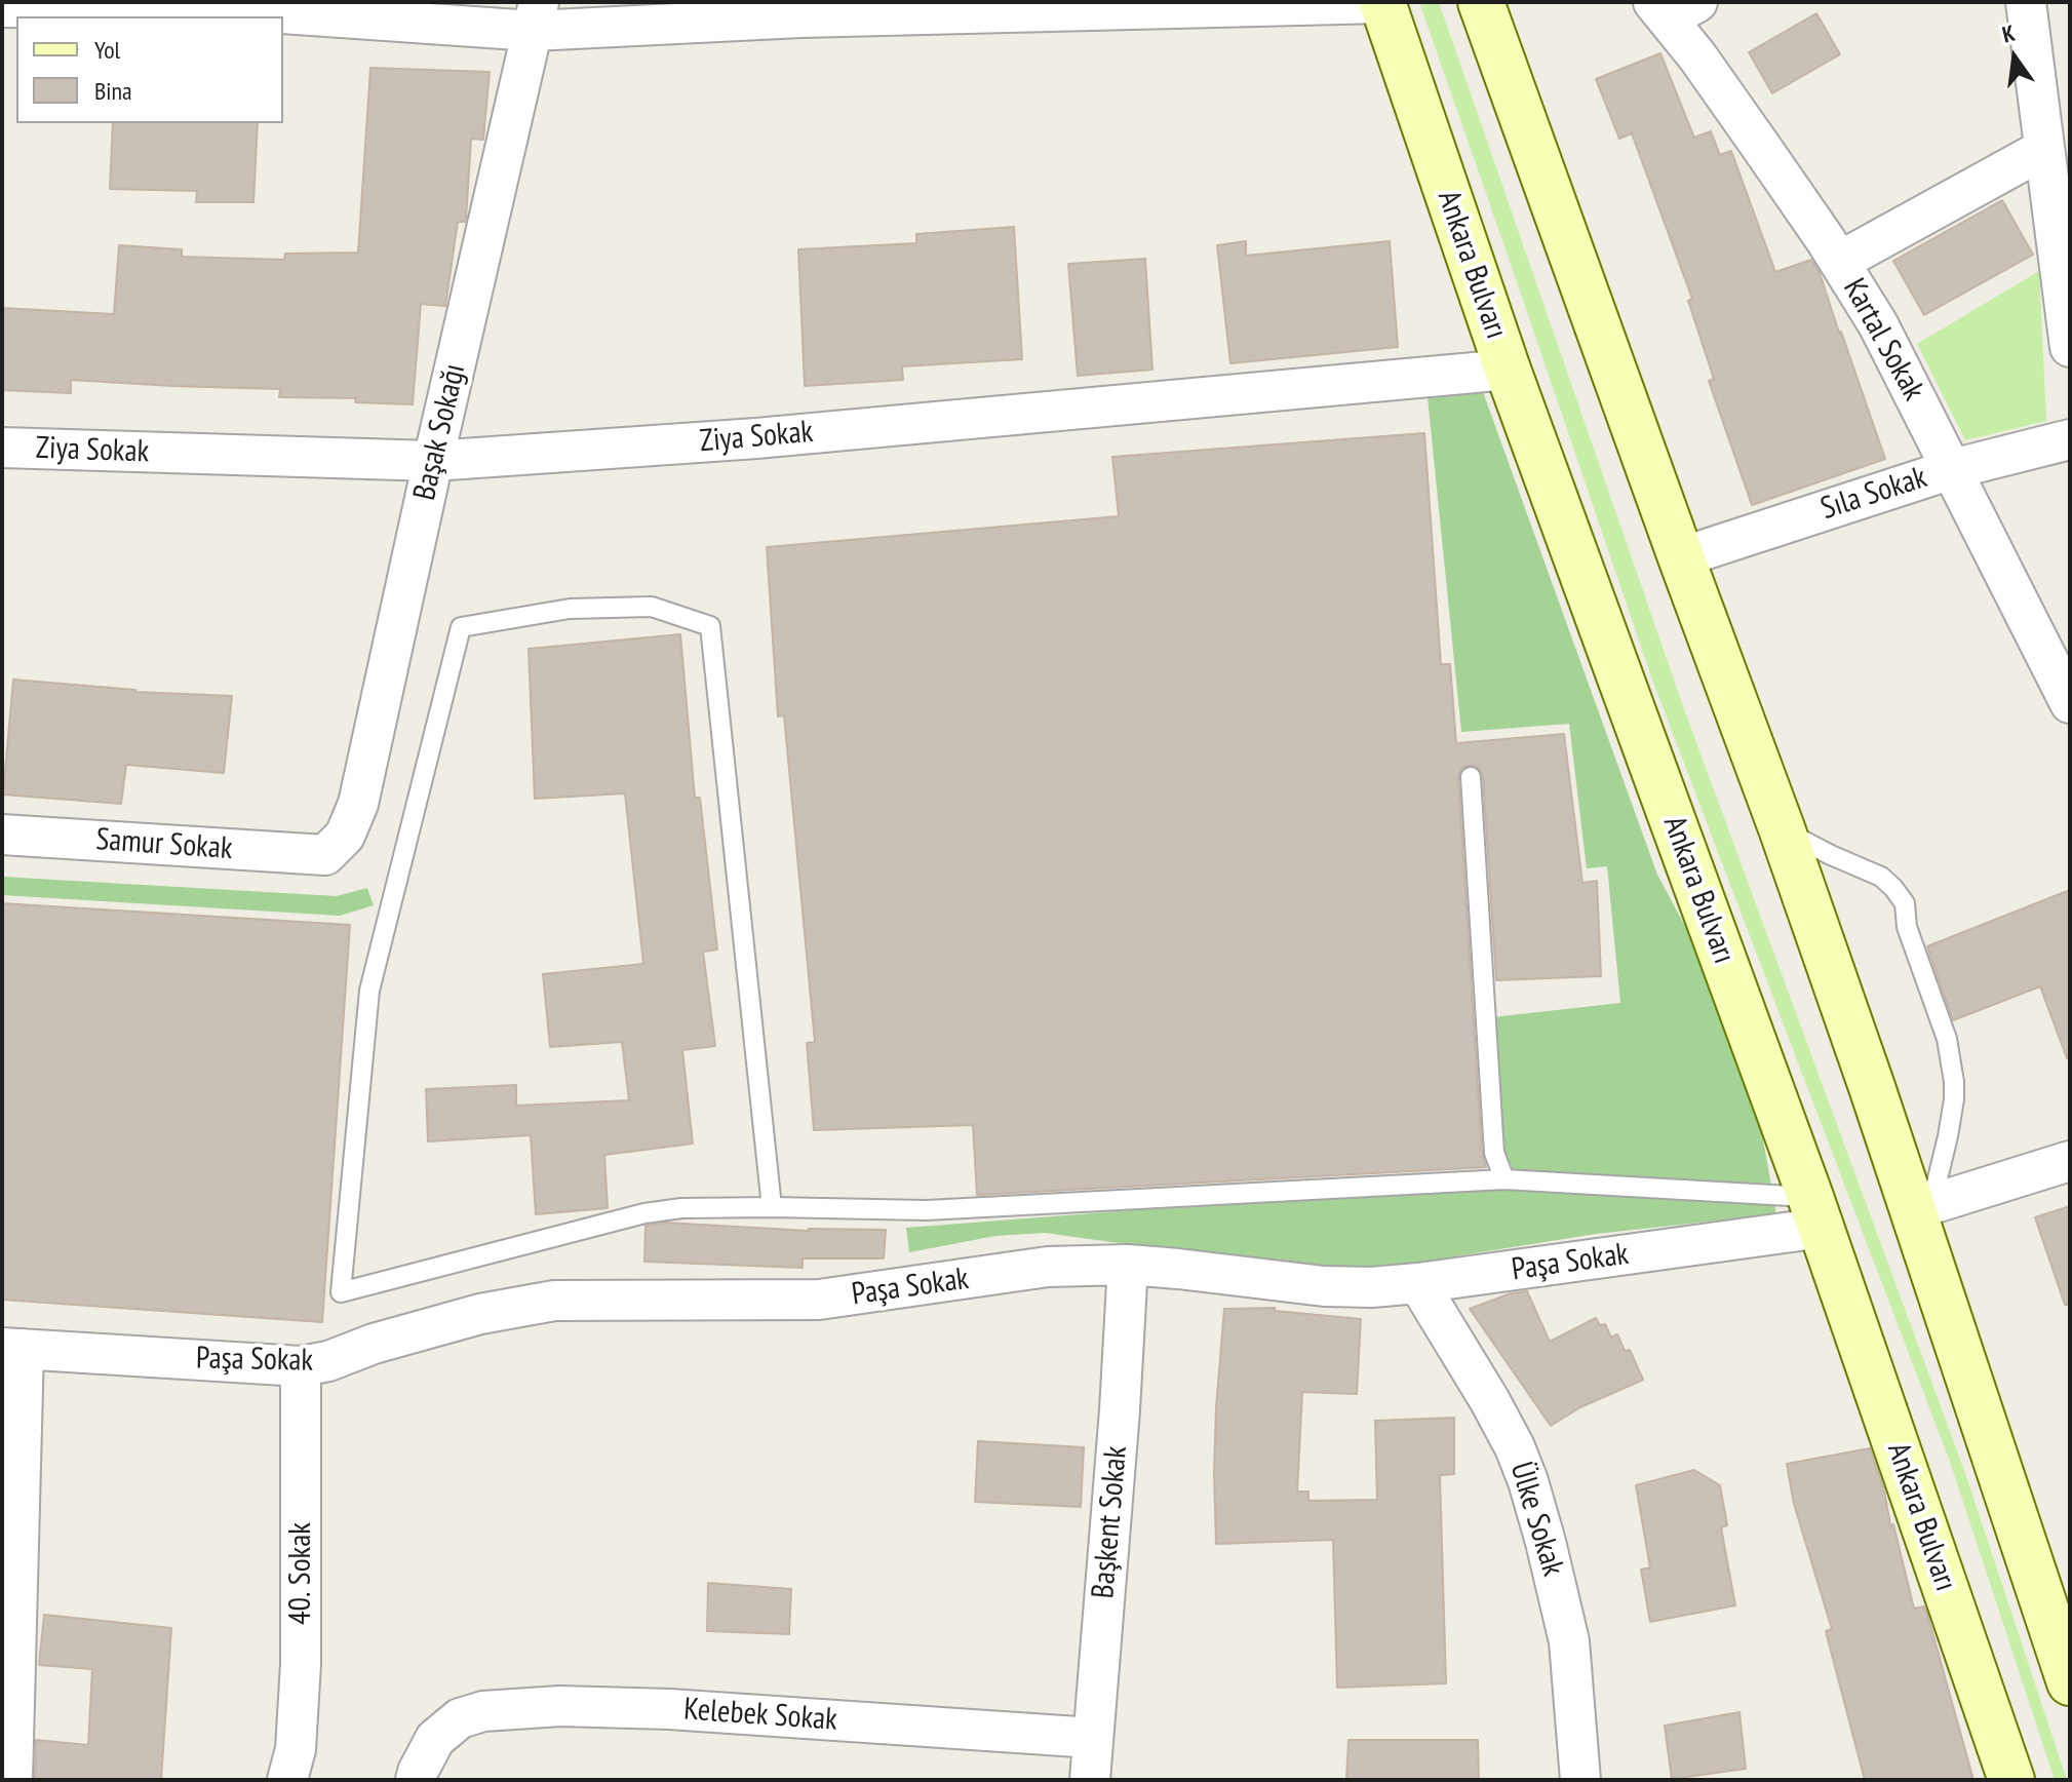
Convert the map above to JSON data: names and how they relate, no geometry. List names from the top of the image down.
{
  "streets": {
    "main road": ["Ankara Bulvarı"],
    "street": [
      "Kartal Sokak",
      "Başak Sokağı",
      "Ziya Sokak",
      "Sıla Sokak",
      "Samur Sokak",
      "Paşa Sokak",
      "Ülke Sokak",
      "Başkent Sokak",
      "40. Sokak",
      "Kelebek Sokak"
    ]
  },
  "crossings": [
    ["Ankara Bulvarı", "Ziya Sokak"],
    ["Ankara Bulvarı", "Paşa Sokak"],
    ["Kartal Sokak", "Sıla Sokak"],
    ["Başak Sokağı", "Ziya Sokak"],
    ["Başak Sokağı", "Samur Sokak"],
    ["Paşa Sokak", "Ülke Sokak"],
    ["Paşa Sokak", "Başkent Sokak"],
    ["Paşa Sokak", "40. Sokak"],
    ["Başkent Sokak", "Kelebek Sokak"]
  ],
  "legend": ["Yol", "Bina"],
  "north": "top"
}
